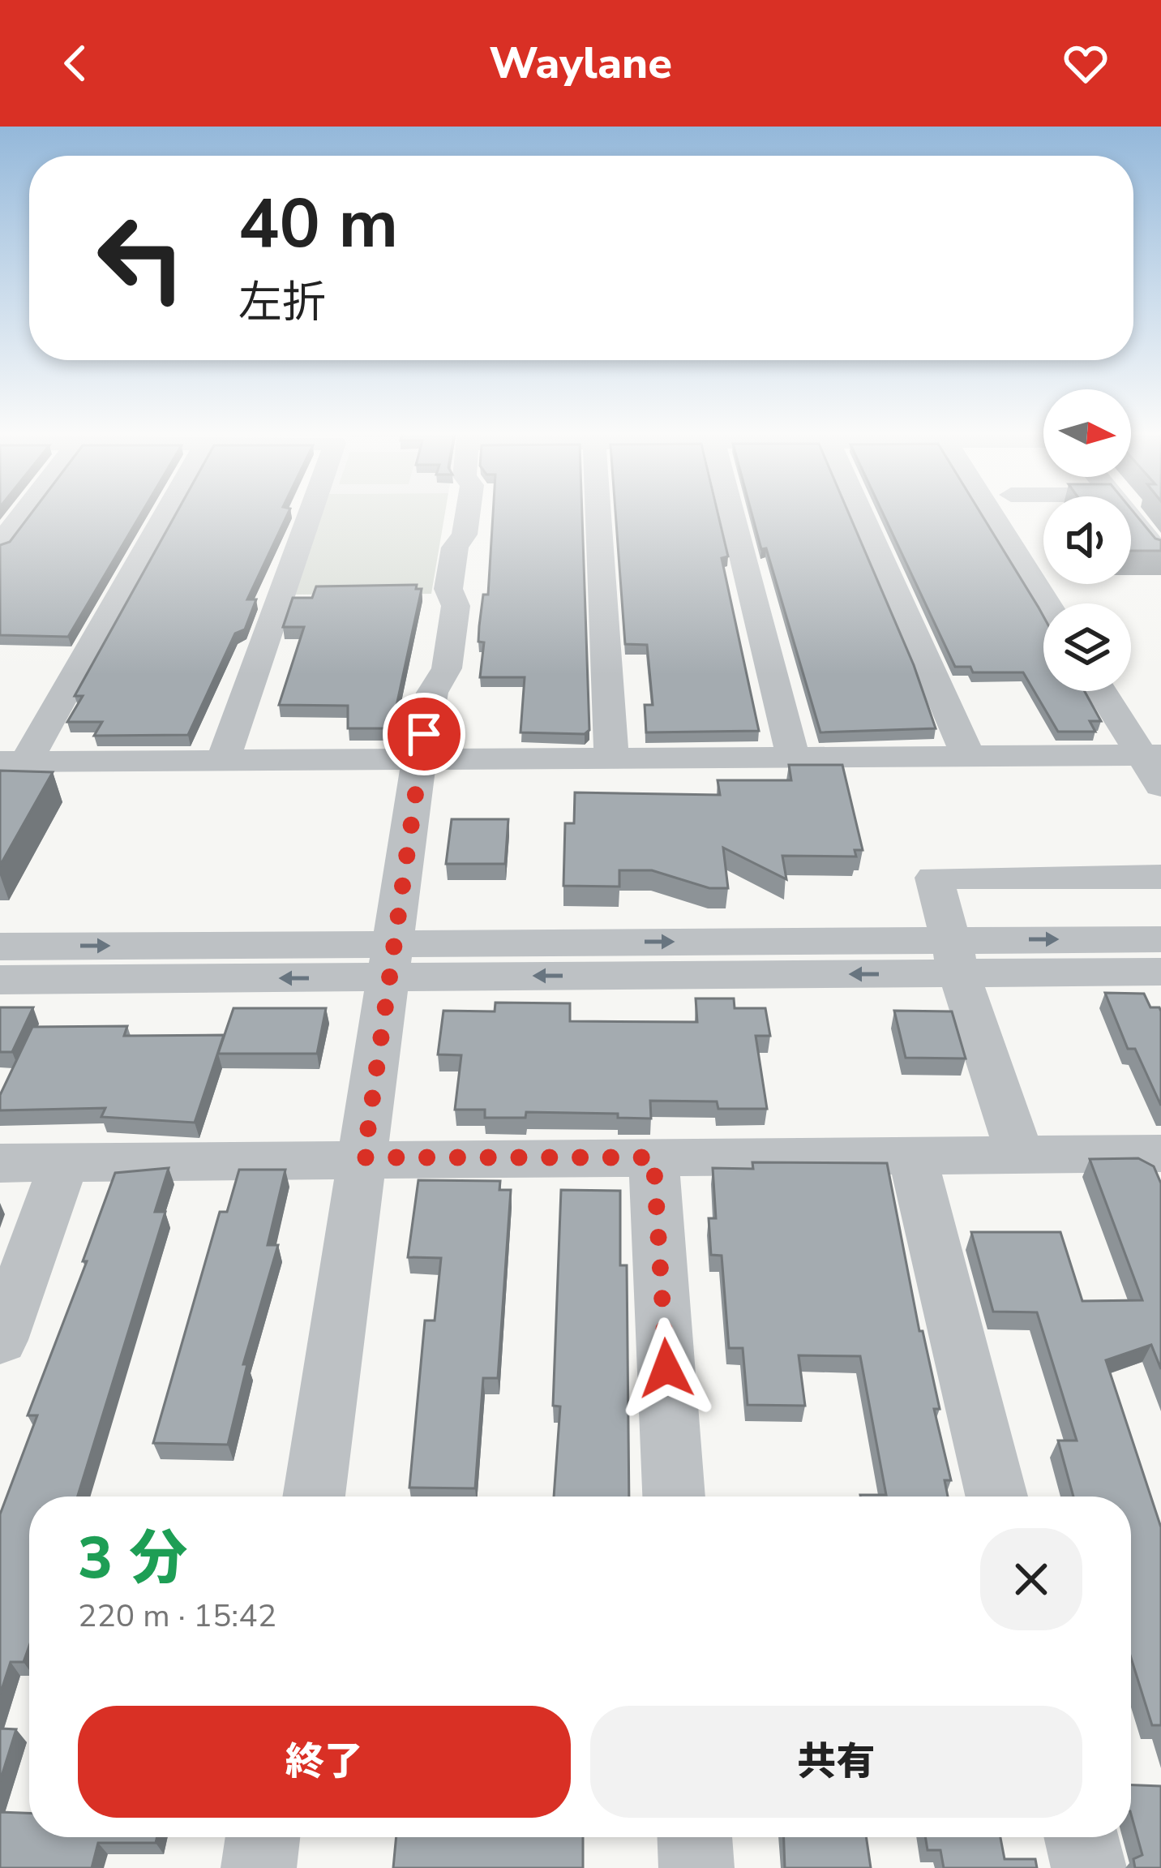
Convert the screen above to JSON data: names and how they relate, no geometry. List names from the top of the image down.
{
  "north": "right",
  "page": {
    "header": "Waylane",
    "turn": ["40 m", "左折"],
    "heading": ["3 分", "220 m · 15:42"],
    "buttons": ["終了", "共有"]
  }
}
